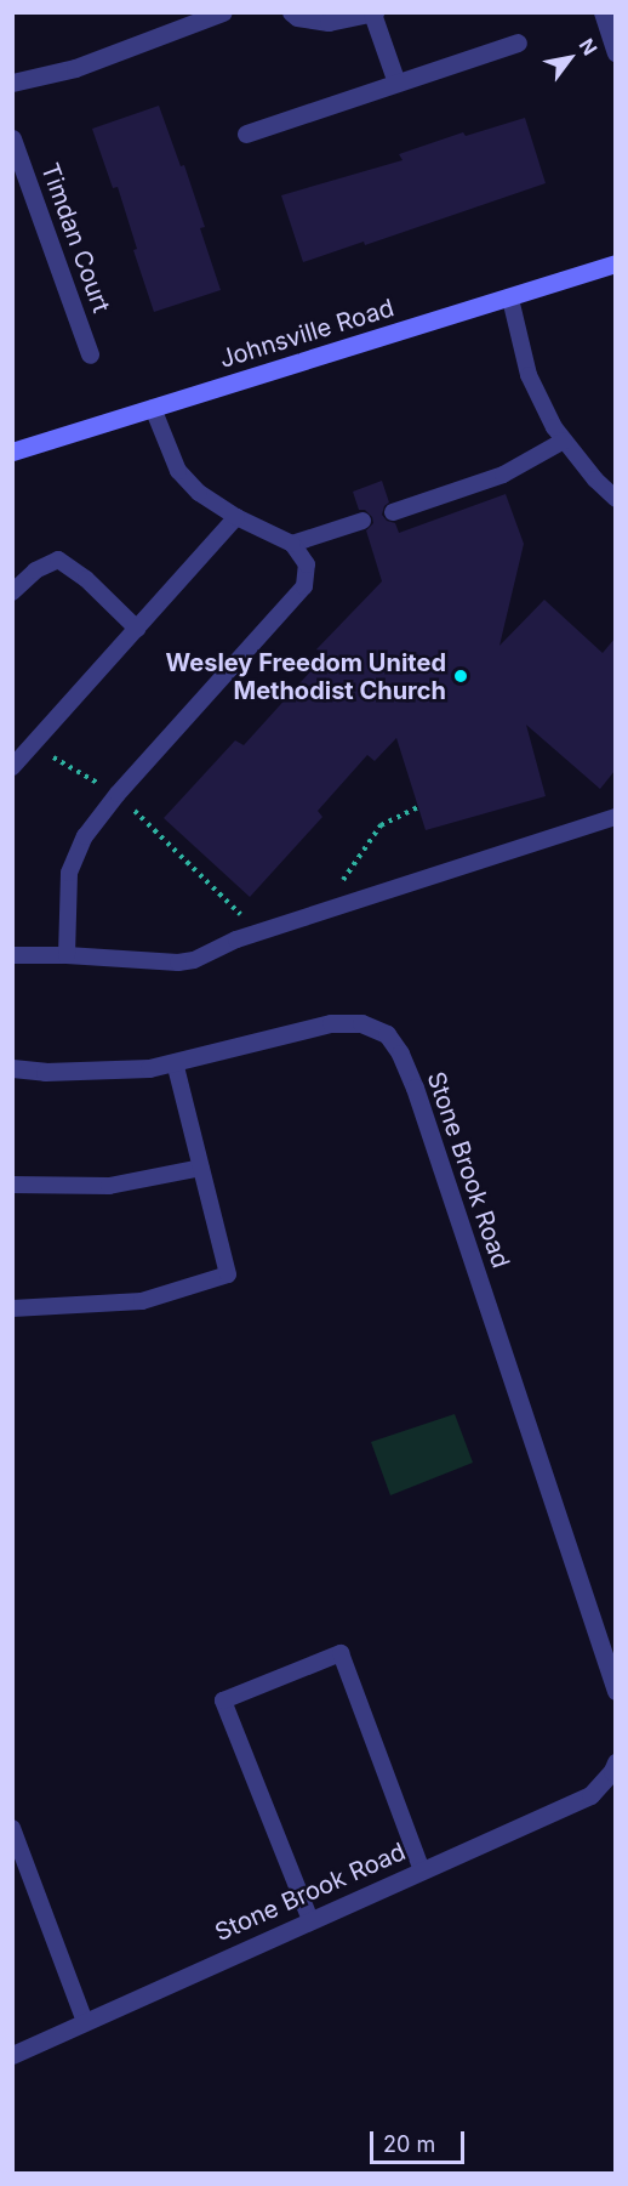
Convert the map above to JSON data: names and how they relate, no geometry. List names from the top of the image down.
{
  "streets": {
    "street": ["Timdan Court", "Johnsville Road", "Stone Brook Road"]
  },
  "places": ["Wesley Freedom United Methodist Church"],
  "scale_bar": "20 m",
  "north": "top right"
}
